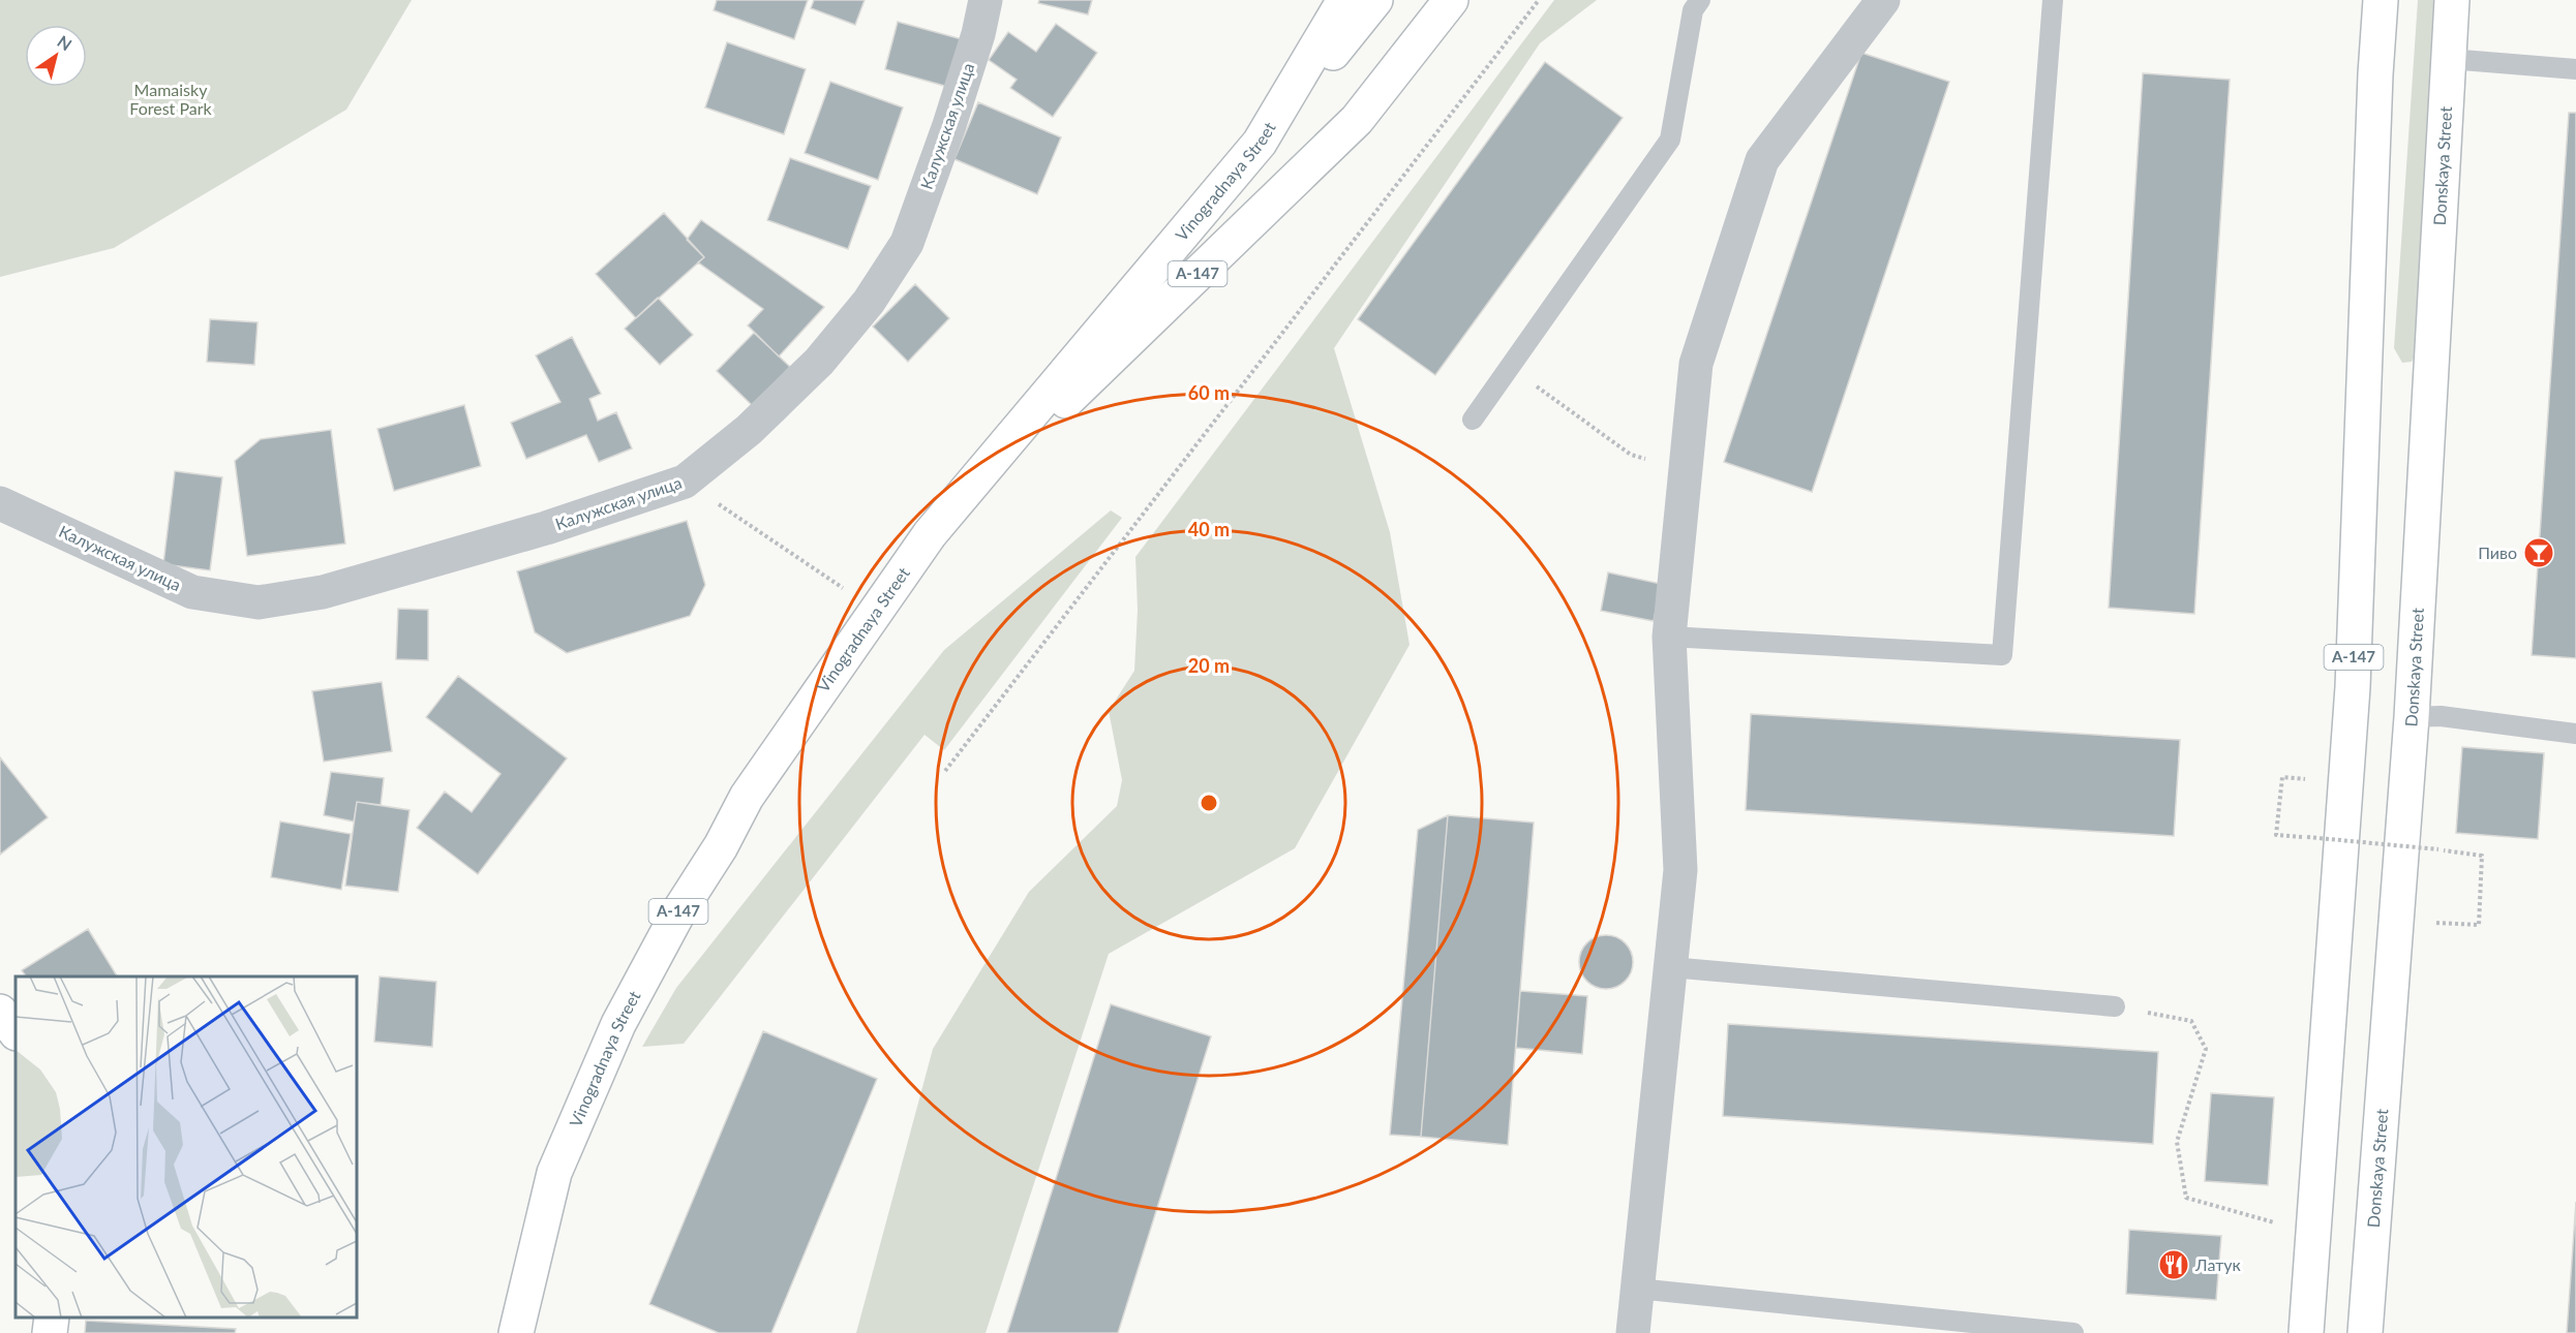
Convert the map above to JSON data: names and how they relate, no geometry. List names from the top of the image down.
{
  "streets": {
    "main road": ["Donskaya Street", "Vinogradnaya Street", "А-147"],
    "street": ["Калужская улица"]
  },
  "crossings": [
    ["Vinogradnaya Street", "А-147"]
  ],
  "parks": ["Mamaisky Forest Park"],
  "places": {
    "bar": ["Пиво"],
    "restaurant": ["Латук"]
  },
  "north": "top right",
  "rings": ["60 m", "40 m", "20 m"]
}
